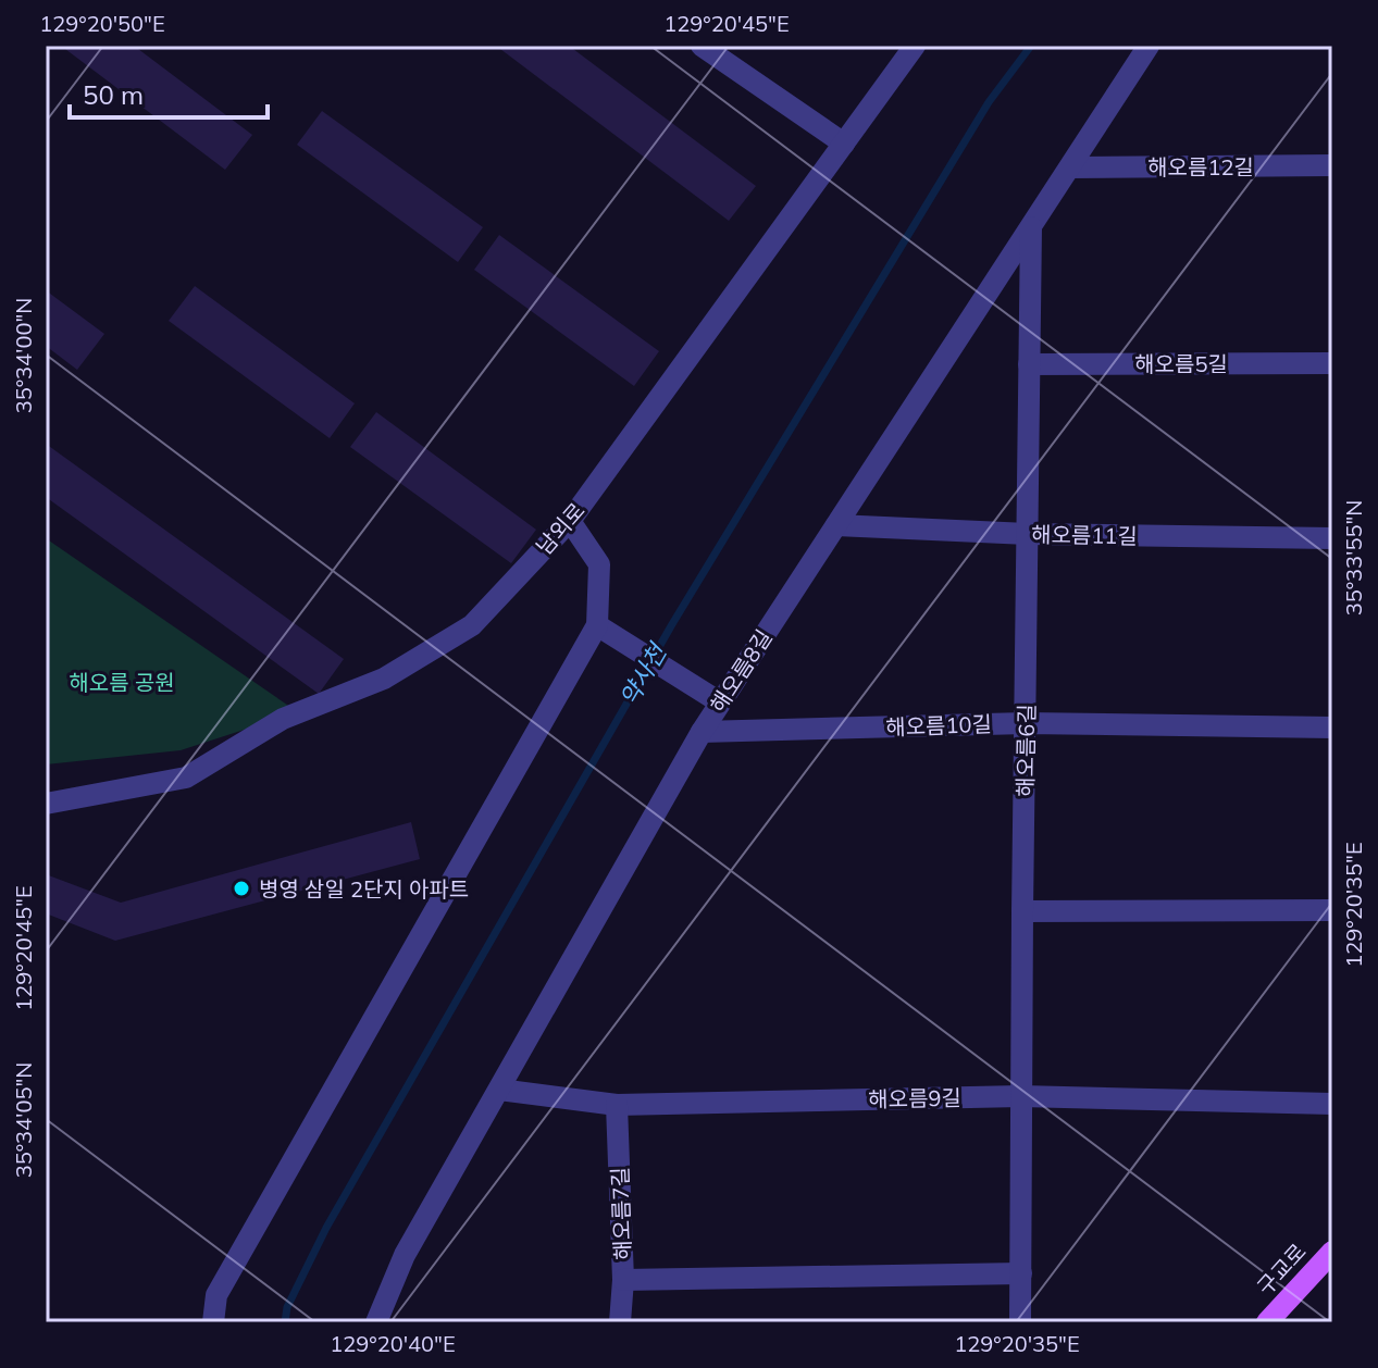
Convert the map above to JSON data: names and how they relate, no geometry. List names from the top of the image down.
{
  "streets": {
    "main road": ["구교로"],
    "street": [
      "해오름12길",
      "해오름5길",
      "남외로",
      "해오름11길",
      "해오름8길",
      "해오름10길",
      "해오름6길",
      "해오름9길",
      "해오름7길"
    ]
  },
  "crossings": [
    ["해오름12길", "해오름8길"],
    ["해오름5길", "해오름6길"],
    ["해오름11길", "해오름8길"],
    ["해오름11길", "해오름6길"],
    ["해오름8길", "해오름10길"],
    ["해오름8길", "해오름6길"],
    ["해오름8길", "해오름9길"],
    ["해오름10길", "해오름6길"],
    ["해오름6길", "해오름9길"],
    ["해오름9길", "해오름7길"]
  ],
  "water": ["약사천"],
  "parks": ["해오름 공원"],
  "places": ["병영 삼일 2단지 아파트"],
  "scale_bar": "50 m",
  "coordinates": [
    "129°20'50\"E",
    "129°20'45\"E",
    "35°34'00\"N",
    "35°33'55\"N",
    "129°20'35\"E",
    "35°34'05\"N",
    "129°20'40\"E"
  ]
}
